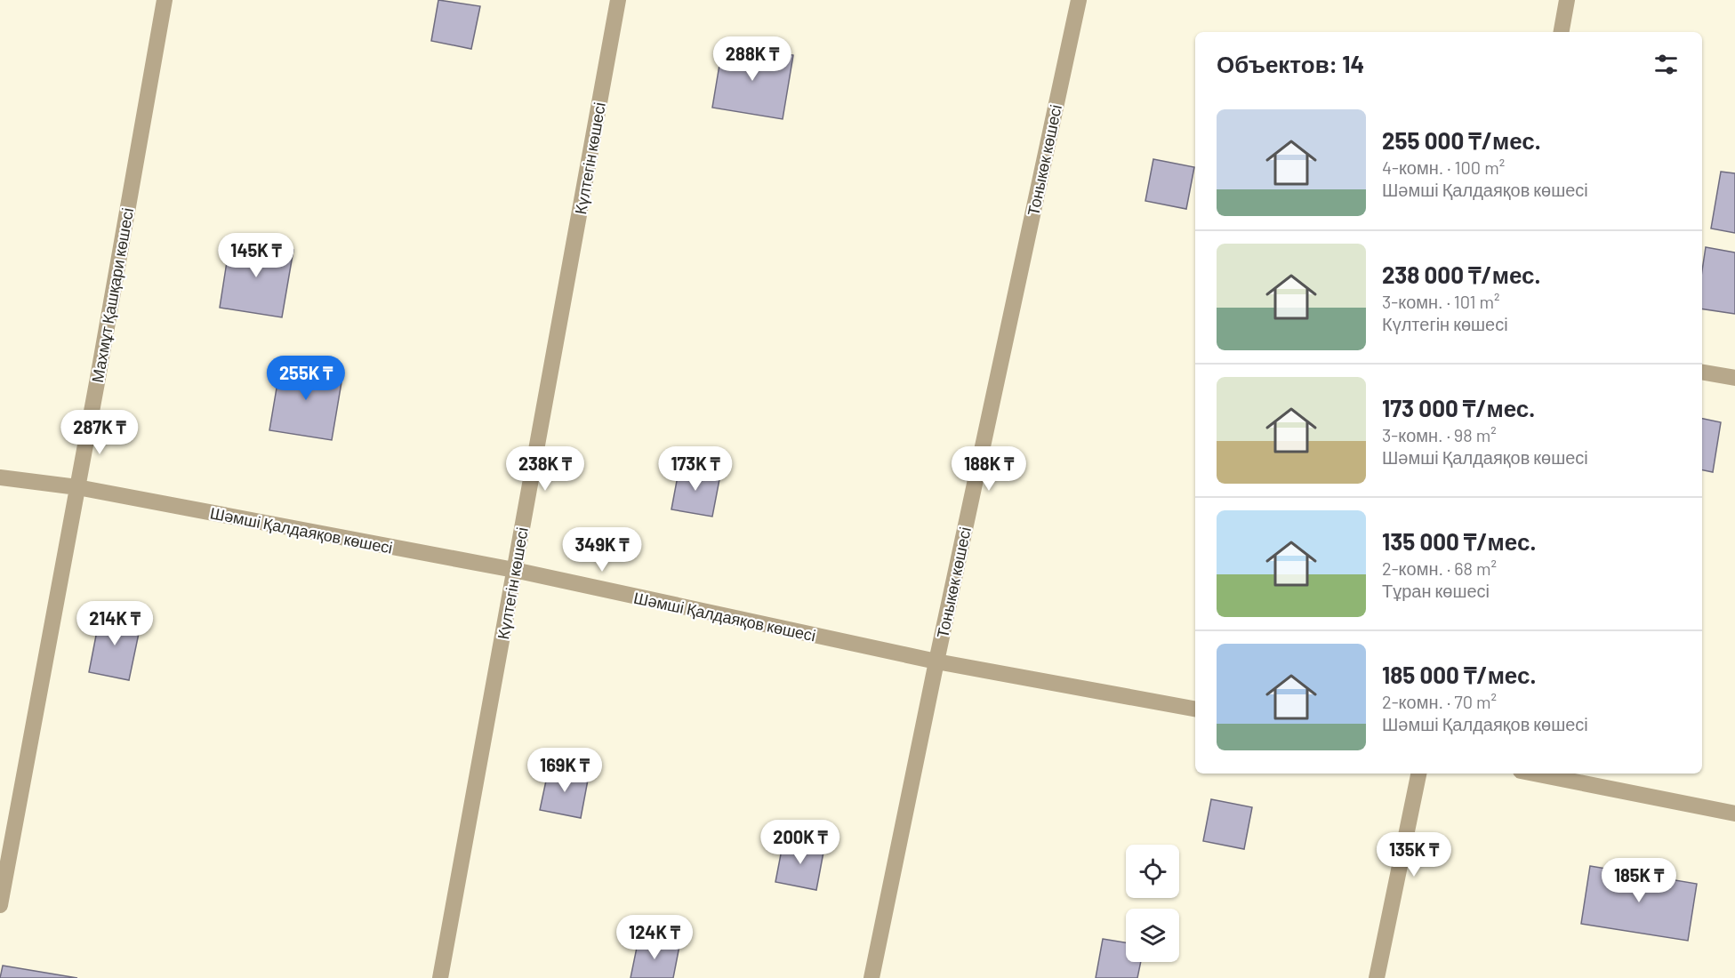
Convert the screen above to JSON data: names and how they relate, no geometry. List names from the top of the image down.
{
  "streets": {
    "street": [
      "Күлтегін көшесі",
      "Тоныкөк көшесі",
      "Махмұт Қашқари көшесі",
      "Шәмші Қалдаяқов көшесі"
    ]
  },
  "crossings": [
    ["Күлтегін көшесі", "Шәмші Қалдаяқов көшесі"],
    ["Тоныкөк көшесі", "Шәмші Қалдаяқов көшесі"],
    ["Махмұт Қашқари көшесі", "Шәмші Қалдаяқов көшесі"]
  ],
  "page": {
    "heading": "Объектов: 14",
    "price": [
      "288K ₸",
      "145K ₸",
      "255K ₸",
      "287K ₸",
      "238K ₸",
      "173K ₸",
      "188K ₸",
      "349K ₸",
      "214K ₸",
      "169K ₸",
      "200K ₸",
      "135K ₸",
      "185K ₸",
      "124K ₸"
    ],
    "list": [
      {
        "name": "255 000 ₸/мес.",
        "note": "4-комн. · 100 m² · Шәмші Қалдаяқов көшесі"
      },
      {
        "name": "238 000 ₸/мес.",
        "note": "3-комн. · 101 m² · Күлтегін көшесі"
      },
      {
        "name": "173 000 ₸/мес.",
        "note": "3-комн. · 98 m² · Шәмші Қалдаяқов көшесі"
      },
      {
        "name": "135 000 ₸/мес.",
        "note": "2-комн. · 68 m² · Тұран көшесі"
      },
      {
        "name": "185 000 ₸/мес.",
        "note": "2-комн. · 70 m² · Шәмші Қалдаяқов көшесі"
      }
    ]
  }
}
